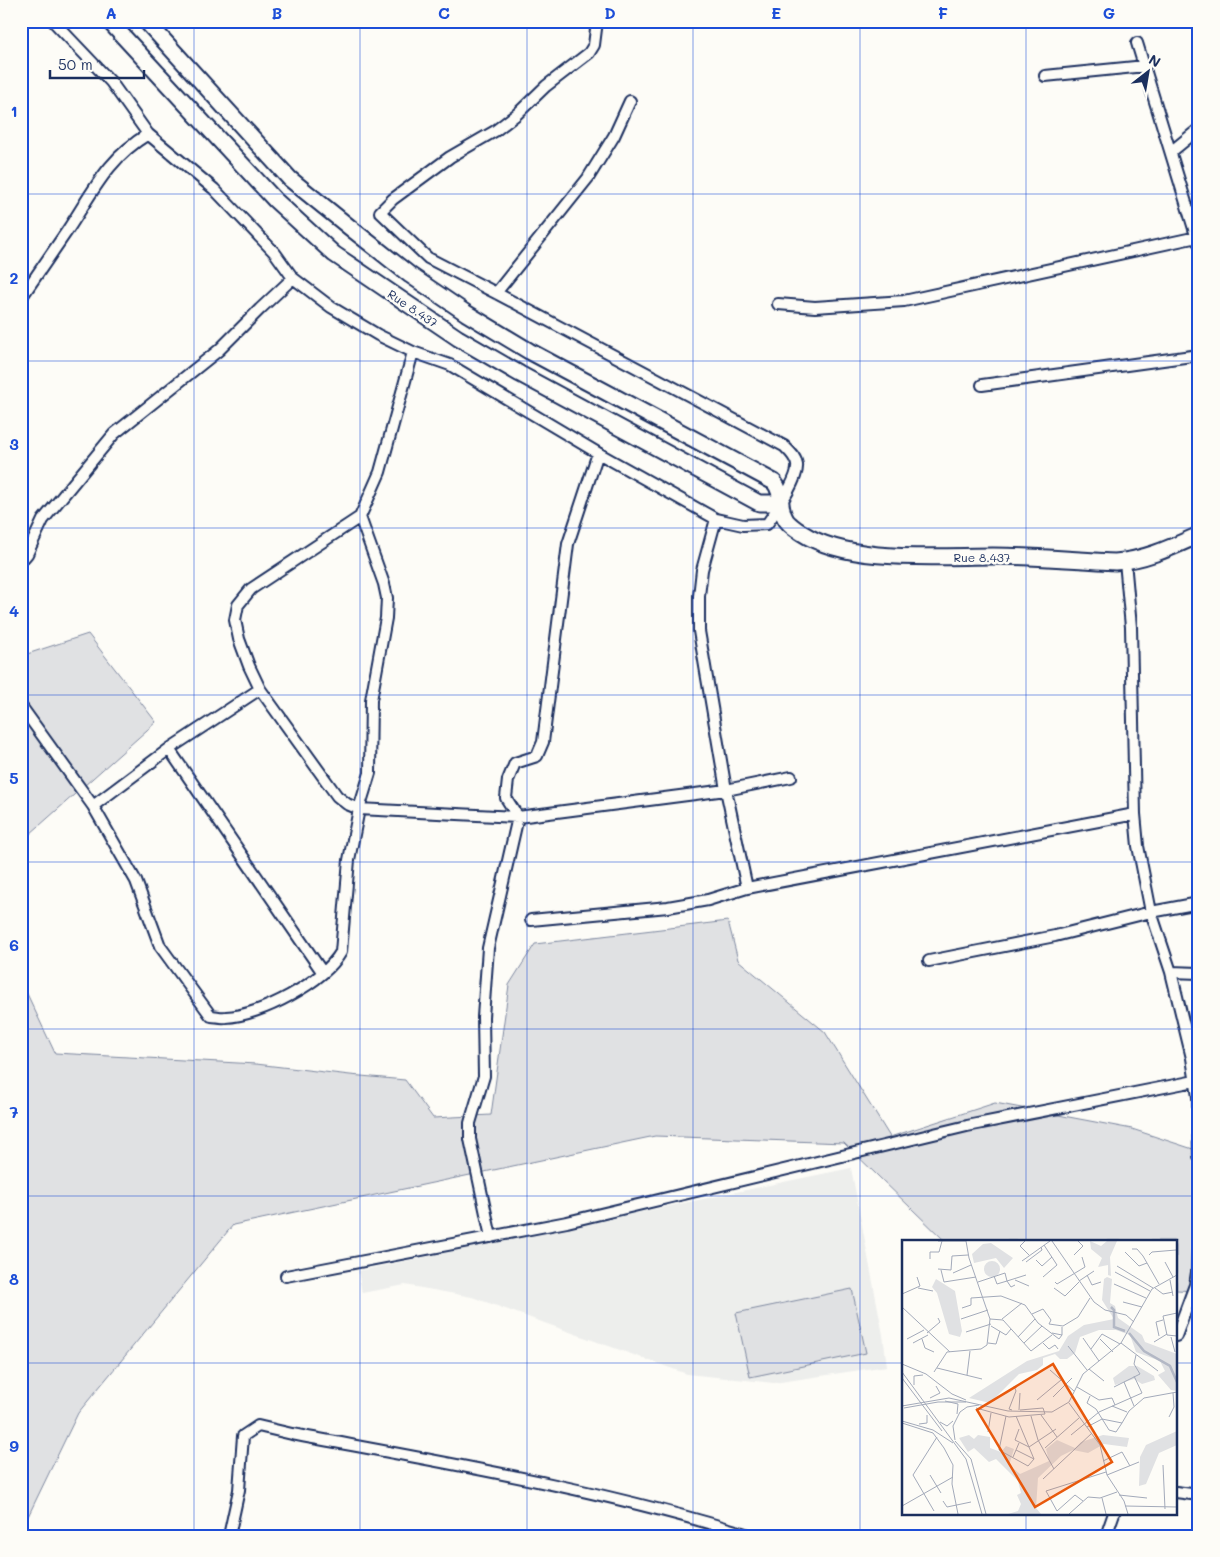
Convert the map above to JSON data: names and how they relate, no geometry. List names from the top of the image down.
{
  "streets": {
    "main road": ["Rue 8.437"]
  },
  "scale_bar": "50 m",
  "north": "top right",
  "grid": {
    "columns": [
      "A",
      "B",
      "C",
      "D",
      "E",
      "F",
      "G"
    ],
    "rows": [
      "1",
      "2",
      "3",
      "4",
      "5",
      "6",
      "7",
      "8",
      "9"
    ]
  }
}
